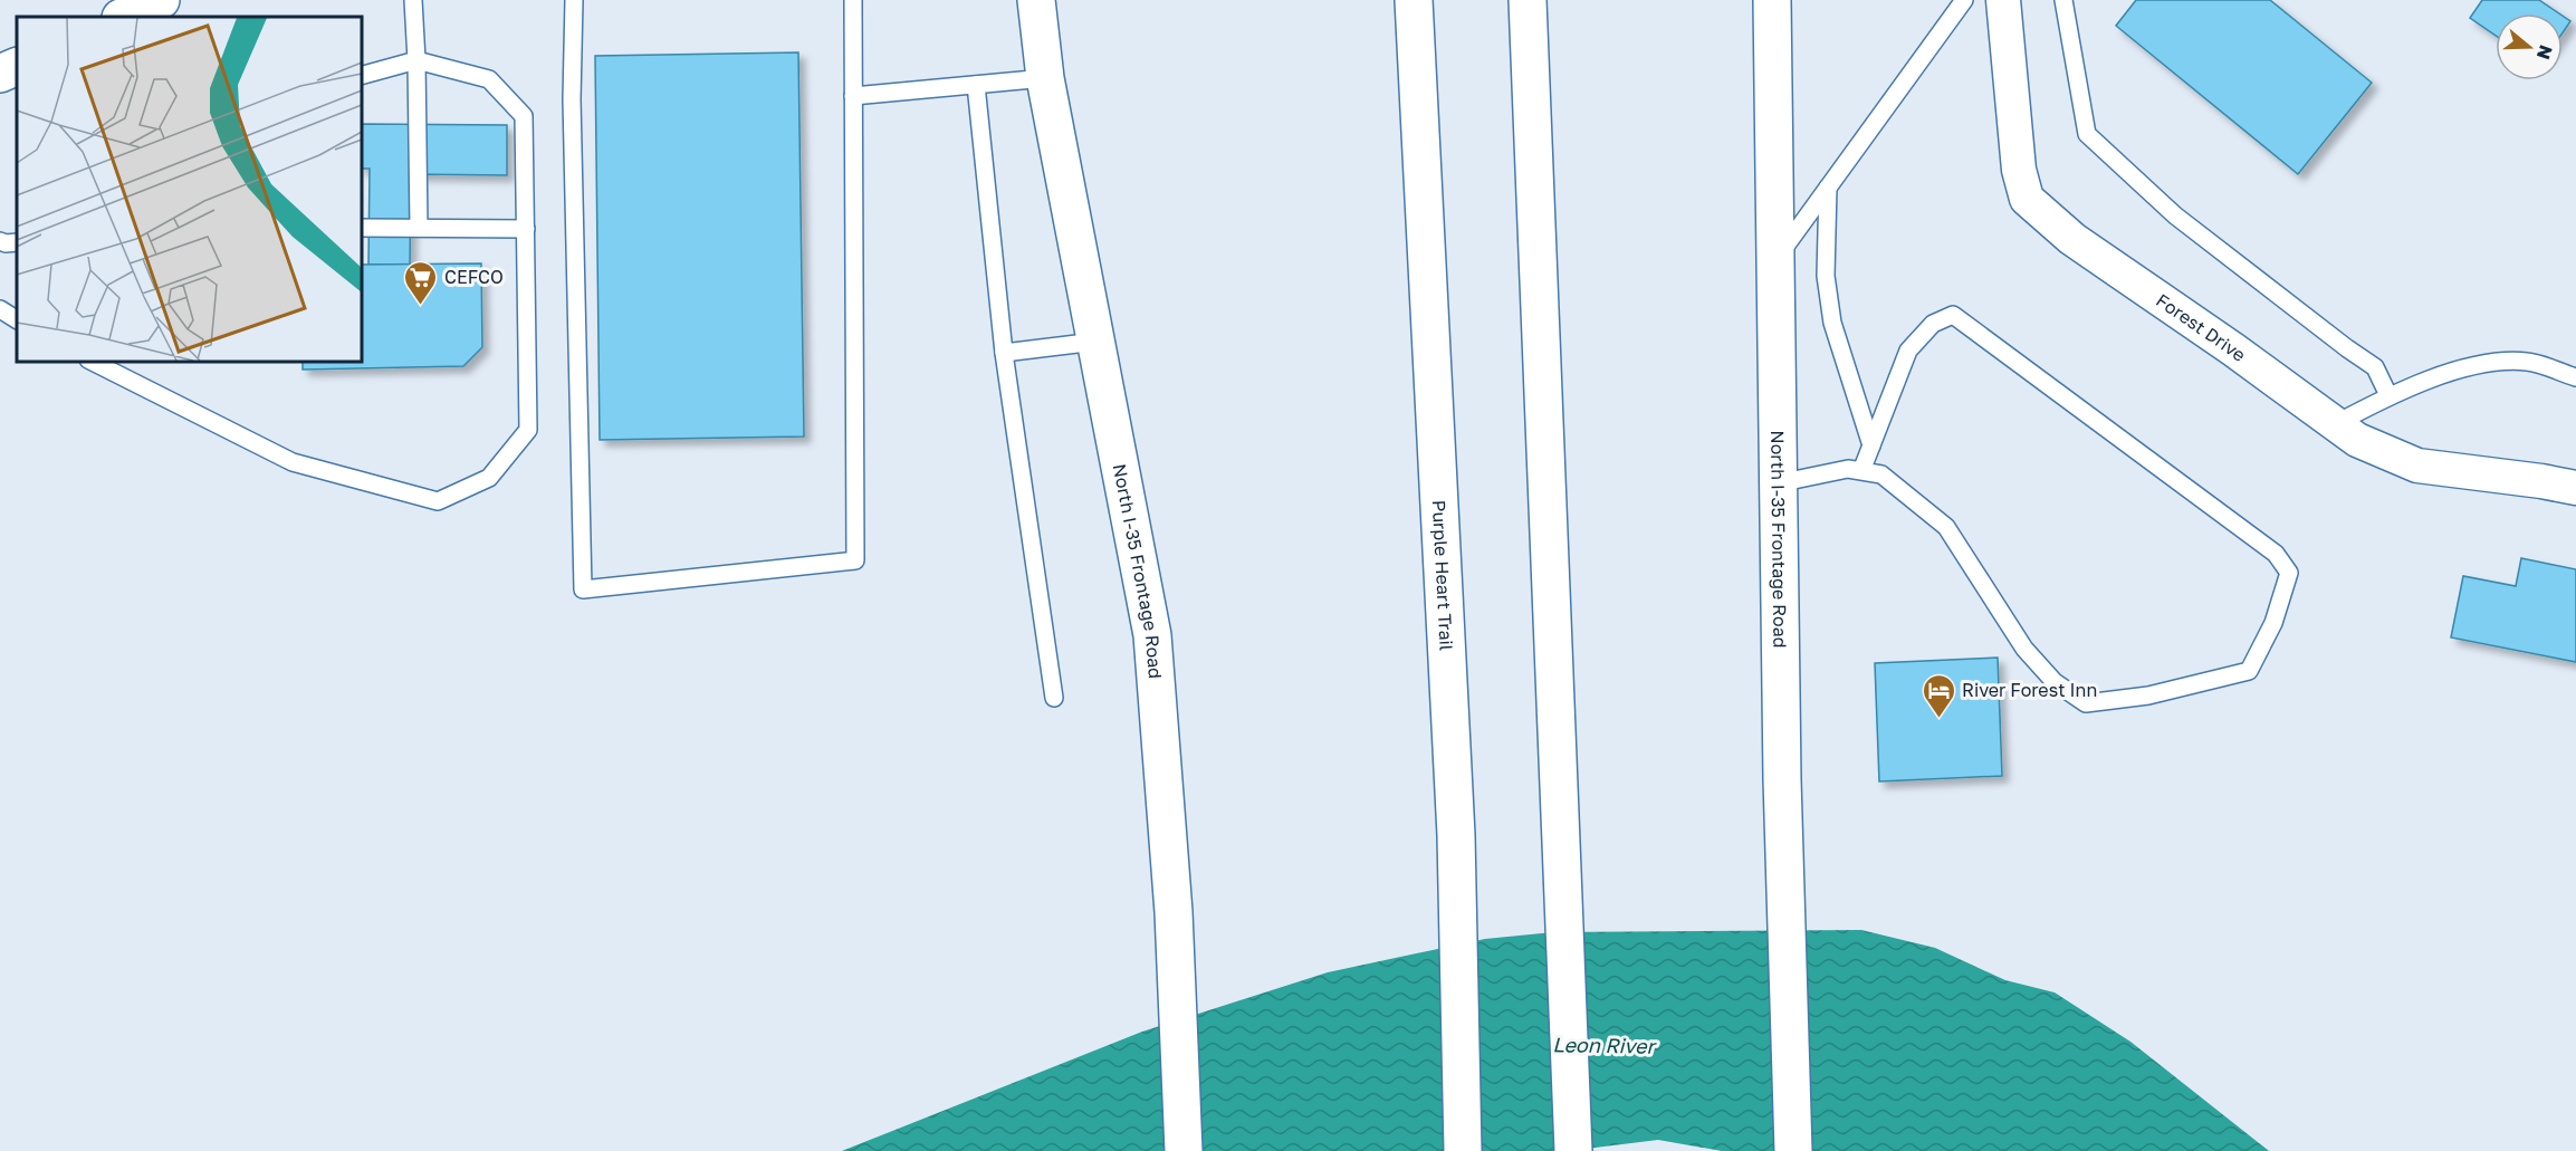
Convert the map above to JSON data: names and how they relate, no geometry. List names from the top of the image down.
{
  "streets": {
    "main road": ["North I-35 Frontage Road", "Purple Heart Trail"],
    "street": ["Forest Drive"]
  },
  "water": ["Leon River"],
  "places": {
    "supermarket": ["CEFCO"],
    "hotel": ["River Forest Inn"]
  },
  "north": "right"
}
